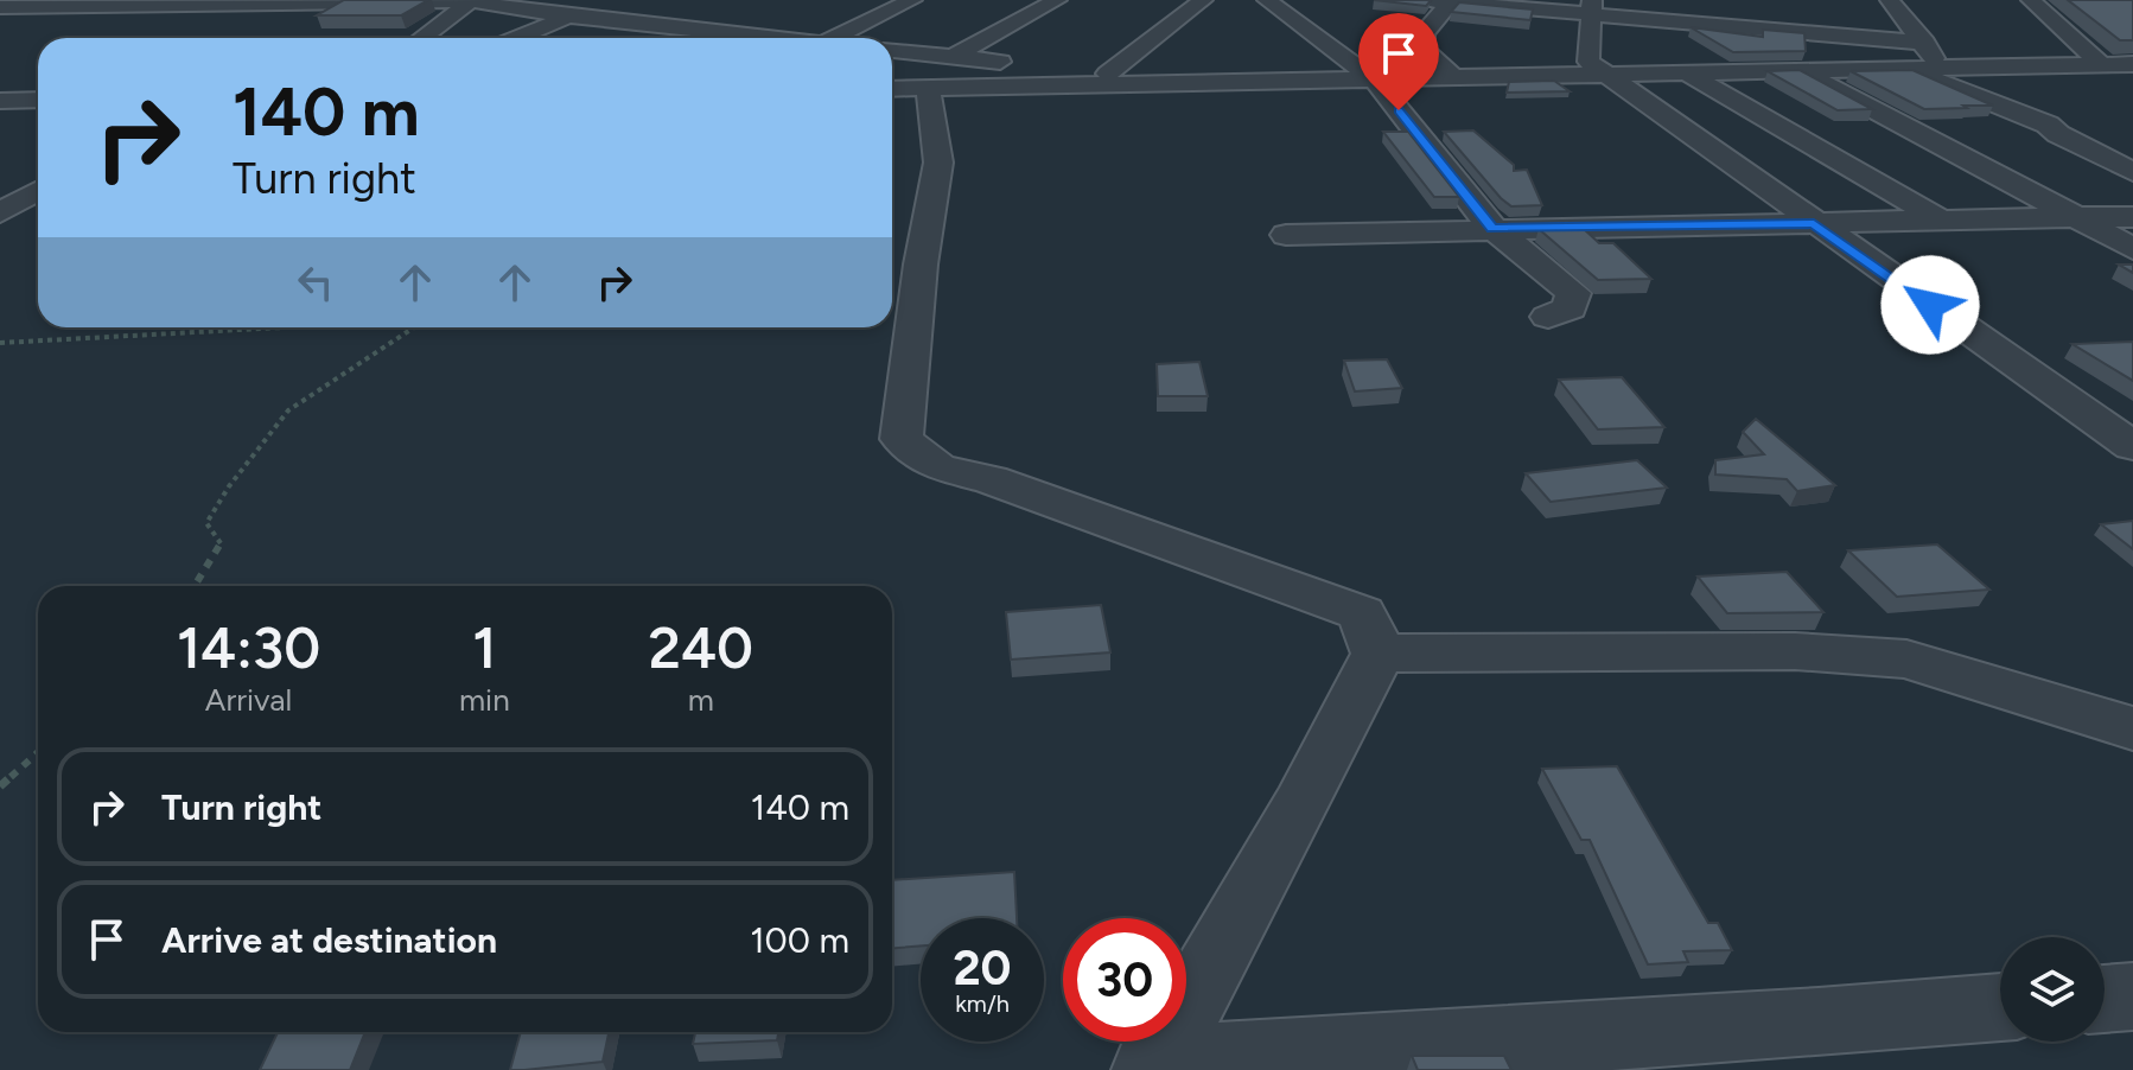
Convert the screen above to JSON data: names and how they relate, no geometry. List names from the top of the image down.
{
  "page": {
    "turn": ["140 m", "Turn right"],
    "eta": [
      "14:30",
      "Arrival",
      "1",
      "min",
      "240",
      "m"
    ],
    "list": [
      {
        "name": "Turn right",
        "value": "140 m"
      },
      {
        "name": "Arrive at destination",
        "value": "100 m"
      }
    ],
    "speed": "20 km/h",
    "limit": "30"
  }
}
